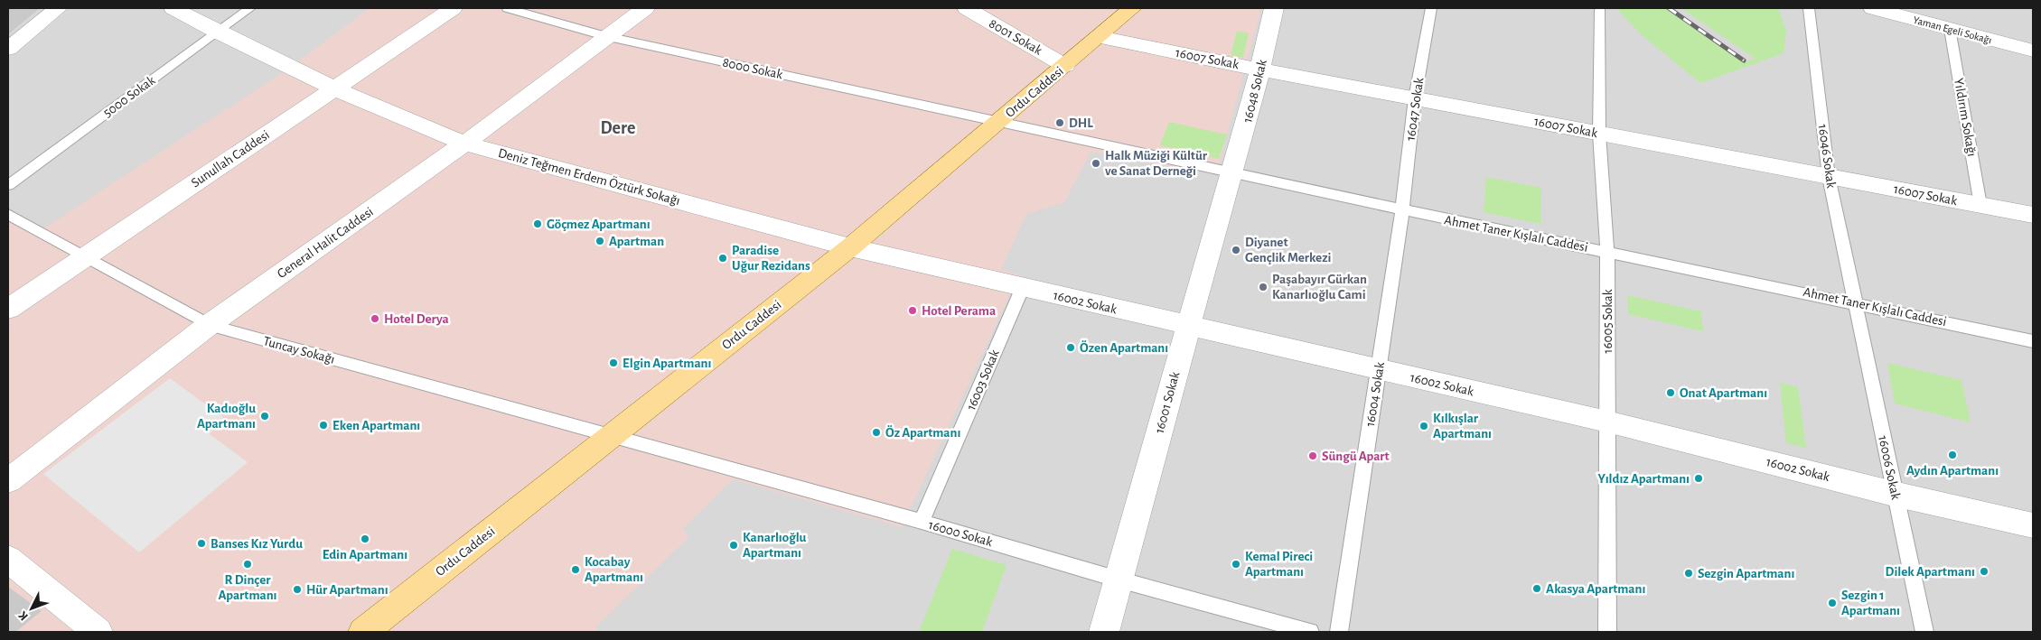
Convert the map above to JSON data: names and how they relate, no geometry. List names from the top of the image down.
{
  "streets": {
    "main road": ["Ordu Caddesi"],
    "street": [
      "Yaman Egeli Sokağı",
      "8001 Sokak",
      "16007 Sokak",
      "16048 Sokak",
      "Sunullah Caddesi",
      "Deniz Teğmen Erdem Öztürk Sokağı",
      "General Halit Caddesi",
      "16002 Sokak",
      "16001 Sokak"
    ],
    "lane": [
      "8000 Sokak",
      "5000 Sokak",
      "16047 Sokak",
      "Yıldırım Sokağı",
      "16046 Sokak",
      "Ahmet Taner Kışlalı Caddesi",
      "16005 Sokak",
      "Tuncay Sokağı",
      "16003 Sokak",
      "16004 Sokak",
      "16006 Sokak",
      "16000 Sokak"
    ]
  },
  "crossings": [
    ["Yaman Egeli Sokağı", "Yıldırım Sokağı"],
    ["8001 Sokak", "Ordu Caddesi"],
    ["16007 Sokak", "16048 Sokak"],
    ["16007 Sokak", "Ordu Caddesi"],
    ["16007 Sokak", "16047 Sokak"],
    ["16007 Sokak", "Yıldırım Sokağı"],
    ["16007 Sokak", "16046 Sokak"],
    ["16007 Sokak", "16005 Sokak"],
    ["8000 Sokak", "Ordu Caddesi"],
    ["8000 Sokak", "Ahmet Taner Kışlalı Caddesi"],
    ["8000 Sokak", "General Halit Caddesi"],
    ["16048 Sokak", "Ahmet Taner Kışlalı Caddesi"],
    ["16048 Sokak", "16001 Sokak"],
    ["Ordu Caddesi", "Deniz Teğmen Erdem Öztürk Sokağı"],
    ["Ordu Caddesi", "Ahmet Taner Kışlalı Caddesi"],
    ["Ordu Caddesi", "16002 Sokak"],
    ["Ordu Caddesi", "Tuncay Sokağı"],
    ["Ordu Caddesi", "16000 Sokak"],
    ["5000 Sokak", "Deniz Teğmen Erdem Öztürk Sokağı"],
    ["16047 Sokak", "Ahmet Taner Kışlalı Caddesi"],
    ["16047 Sokak", "16004 Sokak"],
    ["16046 Sokak", "Ahmet Taner Kışlalı Caddesi"],
    ["16046 Sokak", "16006 Sokak"],
    ["Sunullah Caddesi", "Deniz Teğmen Erdem Öztürk Sokağı"],
    ["Sunullah Caddesi", "Tuncay Sokağı"],
    ["Deniz Teğmen Erdem Öztürk Sokağı", "General Halit Caddesi"],
    ["Deniz Teğmen Erdem Öztürk Sokağı", "16002 Sokak"],
    ["Ahmet Taner Kışlalı Caddesi", "16005 Sokak"],
    ["Ahmet Taner Kışlalı Caddesi", "16004 Sokak"],
    ["Ahmet Taner Kışlalı Caddesi", "16001 Sokak"],
    ["Ahmet Taner Kışlalı Caddesi", "16006 Sokak"],
    ["General Halit Caddesi", "Tuncay Sokağı"],
    ["16002 Sokak", "16005 Sokak"],
    ["16002 Sokak", "16003 Sokak"],
    ["16002 Sokak", "16004 Sokak"],
    ["16002 Sokak", "16001 Sokak"],
    ["16002 Sokak", "16006 Sokak"],
    ["Tuncay Sokağı", "16000 Sokak"],
    ["16003 Sokak", "16000 Sokak"],
    ["16001 Sokak", "16000 Sokak"]
  ],
  "districts": ["Dere"],
  "places": [
    "DHL",
    "Halk Müziği Kültür ve Sanat Derneği",
    "Göçmez Apartmanı",
    "Apartman",
    "Diyanet Gençlik Merkezi",
    "Paradise Uğur Rezidans",
    "Paşabayır Gürkan Kanarlıoğlu Cami",
    "Hotel Perama",
    "Hotel Derya",
    "Özen Apartmanı",
    "Elgin Apartmanı",
    "Onat Apartmanı",
    "Kadıoğlu Apartmanı",
    "Eken Apartmanı",
    "Kılkışlar Apartmanı",
    "Öz Apartmanı",
    "Aydın Apartmanı",
    "Süngü Apart",
    "Yıldız Apartmanı",
    "Edin Apartmanı",
    "Banses Kız Yurdu",
    "Kanarlıoğlu Apartmanı",
    "R Dinçer Apartmanı",
    "Kemal Pireci Apartmanı",
    "Kocabay Apartmanı",
    "Dilek Apartmanı",
    "Sezgin Apartmanı",
    "Akasya Apartmanı",
    "Hür Apartmanı",
    "Sezgin 1 Apartmanı"
  ],
  "north": "bottom left"
}
